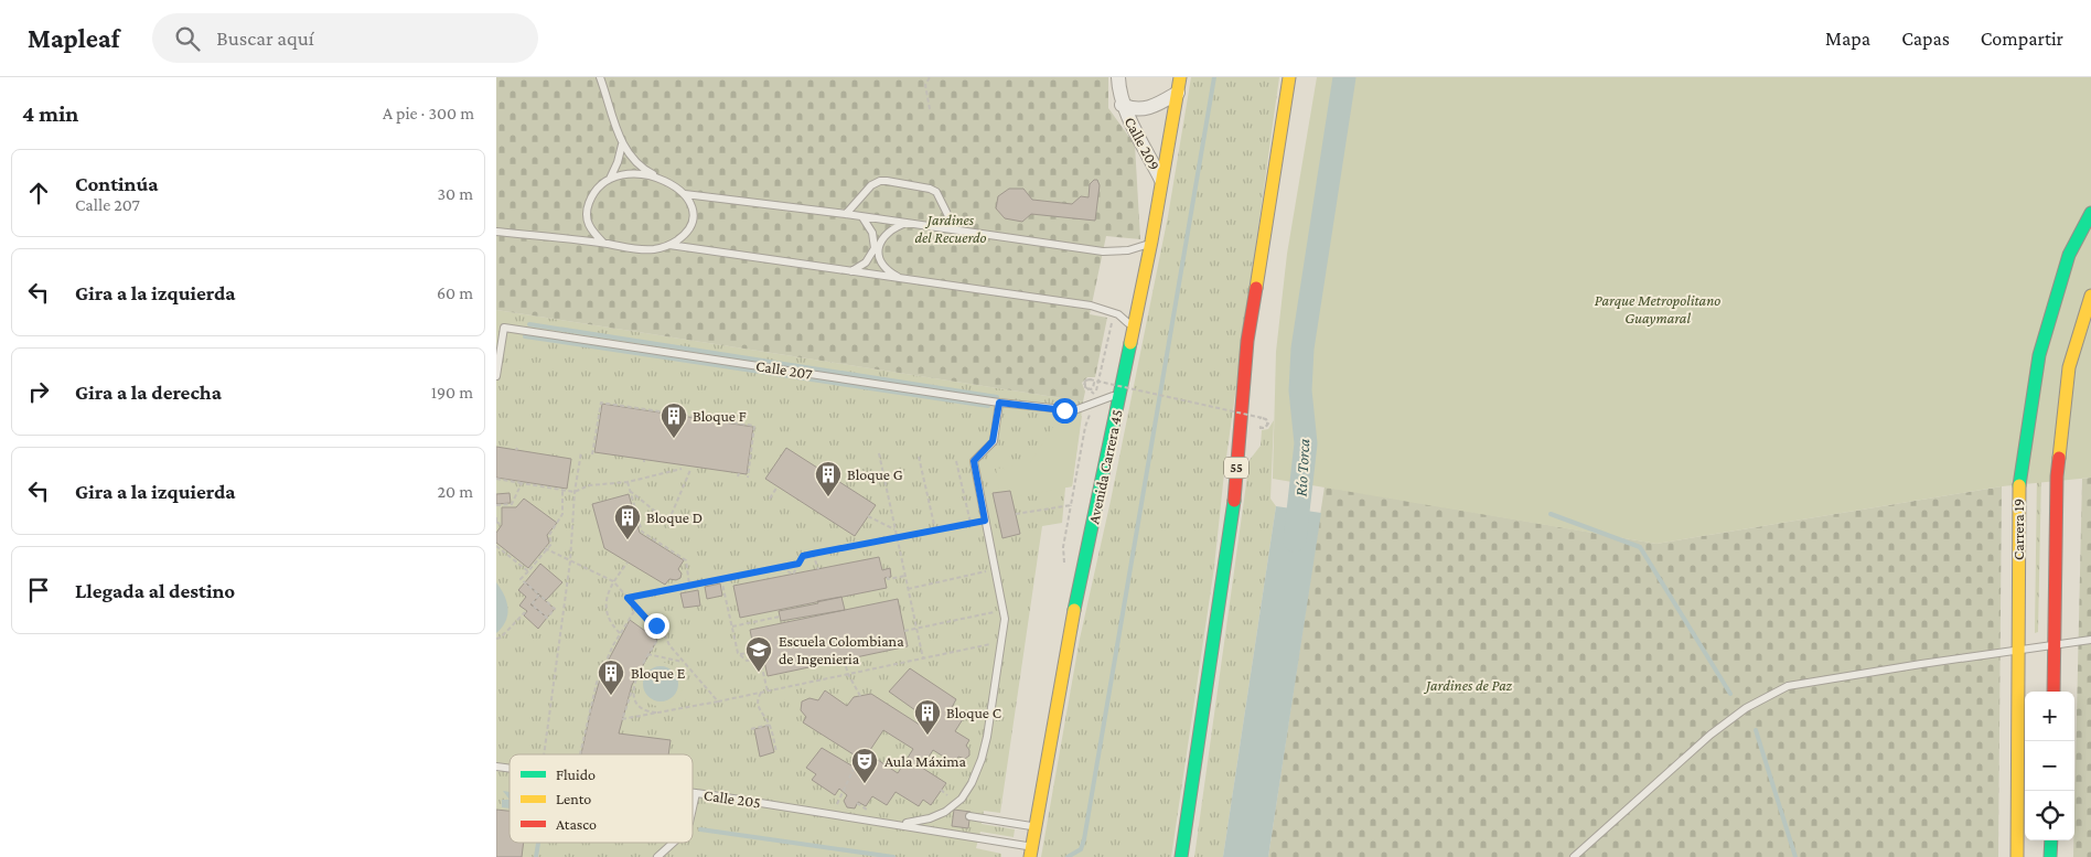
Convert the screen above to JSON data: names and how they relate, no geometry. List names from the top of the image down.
{
  "streets": {
    "main road": ["Avenida Carrera 45", "55", "Carrera 19"],
    "street": ["Calle 209"],
    "lane": ["Calle 207", "Calle 205"]
  },
  "crossings": [
    ["Calle 209", "Avenida Carrera 45"],
    ["Calle 207", "Avenida Carrera 45"],
    ["Avenida Carrera 45", "Calle 205"]
  ],
  "water": ["Río Torca"],
  "parks": ["Jardines del Recuerdo", "Parque Metropolitano Guaymaral", "Jardines de Paz"],
  "places": {
    "building": [
      "Bloque F",
      "Bloque G",
      "Bloque D",
      "Bloque E",
      "Bloque C"
    ],
    "school or university": ["Escuela Colombiana de Ingenieria"],
    "theatre": ["Aula Máxima"]
  },
  "legend": ["Fluido", "Lento", "Atasco"],
  "page": {
    "header": "Mapleaf",
    "search": "Buscar aquí",
    "nav": ["Mapa", "Capas", "Compartir"],
    "heading": ["4 min", "A pie · 300 m"],
    "list": [
      ["Continúa", "Calle 207", "30 m"],
      ["Gira a la izquierda", "60 m"],
      ["Gira a la derecha", "190 m"],
      ["Gira a la izquierda", "20 m"],
      "Llegada al destino"
    ],
    "map_buttons": ["+", "−"]
  }
}
